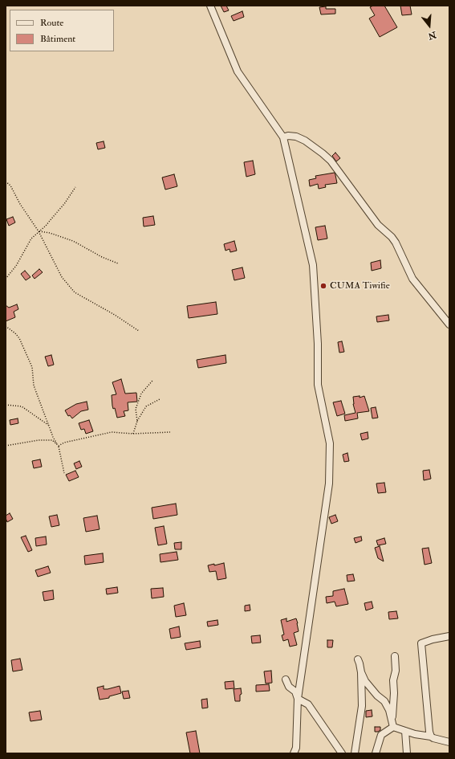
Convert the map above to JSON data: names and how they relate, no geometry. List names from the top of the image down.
{
  "places": ["CUMA Tiwifie"],
  "legend": ["Route", "Bâtiment"],
  "north": "bottom"
}
